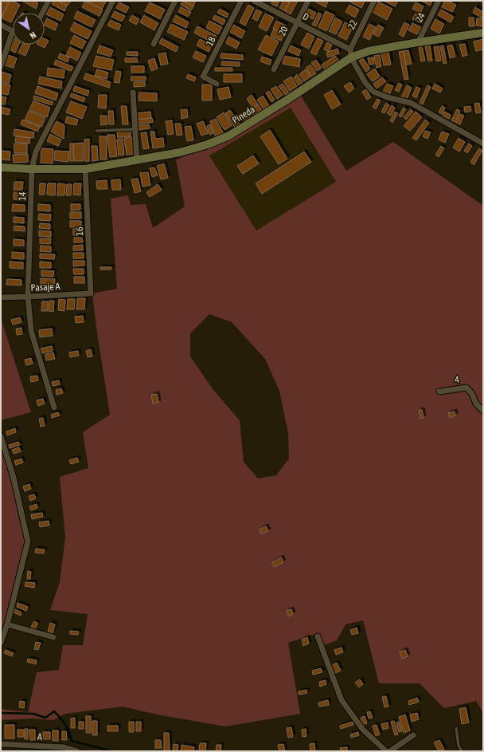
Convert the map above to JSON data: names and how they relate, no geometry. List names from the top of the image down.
{
  "streets": {
    "street": [
      "D",
      "24",
      "22",
      "20",
      "18",
      "Pineda",
      "14",
      "16",
      "Pasaje A",
      "4",
      "A"
    ]
  },
  "crossings": [
    ["D", "22"],
    ["D", "20"],
    ["24", "Pineda"],
    ["Pineda", "14"],
    ["Pineda", "16"],
    ["14", "Pasaje A"],
    ["16", "Pasaje A"]
  ],
  "north": "bottom right"
}
